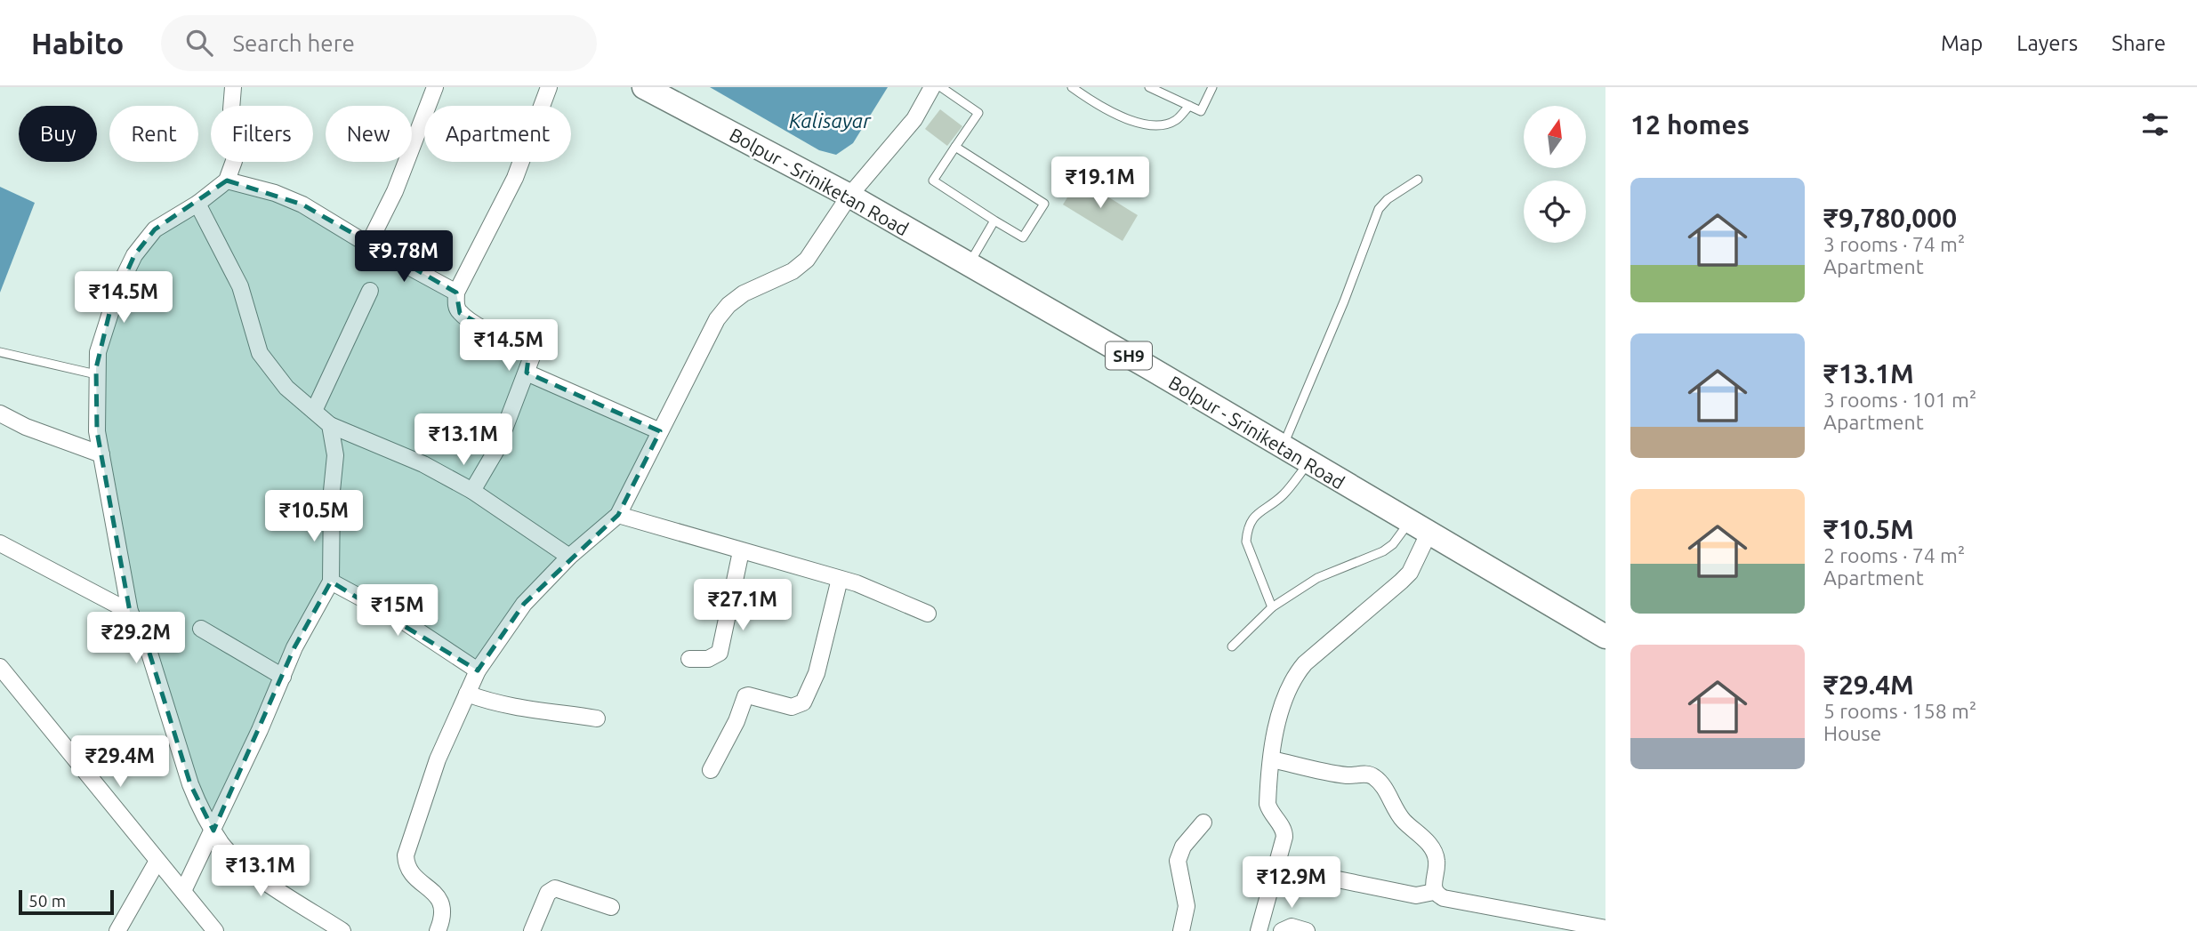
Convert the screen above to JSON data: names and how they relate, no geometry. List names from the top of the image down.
{
  "streets": {
    "main road": ["Bolpur - Sriniketan Road", "SH9"]
  },
  "water": ["Kalisayar"],
  "scale_bar": "50 m",
  "north": "top",
  "page": {
    "header": "Habito",
    "search": "Search here",
    "nav": ["Map", "Layers", "Share"],
    "heading": "12 homes",
    "chip": [
      "Buy",
      "Rent",
      "Filters",
      "New",
      "Apartment"
    ],
    "price": [
      "₹19.1M",
      "₹9.78M",
      "₹14.5M",
      "₹14.5M",
      "₹13.1M",
      "₹10.5M",
      "₹27.1M",
      "₹15M",
      "₹29.2M",
      "₹29.4M",
      "₹13.1M",
      "₹12.9M"
    ],
    "list": [
      {
        "name": "₹9,780,000",
        "note": "3 rooms · 74 m² · Apartment"
      },
      {
        "name": "₹13.1M",
        "note": "3 rooms · 101 m² · Apartment"
      },
      {
        "name": "₹10.5M",
        "note": "2 rooms · 74 m² · Apartment"
      },
      {
        "name": "₹29.4M",
        "note": "5 rooms · 158 m² · House"
      }
    ],
    "scale": "50 m"
  }
}
